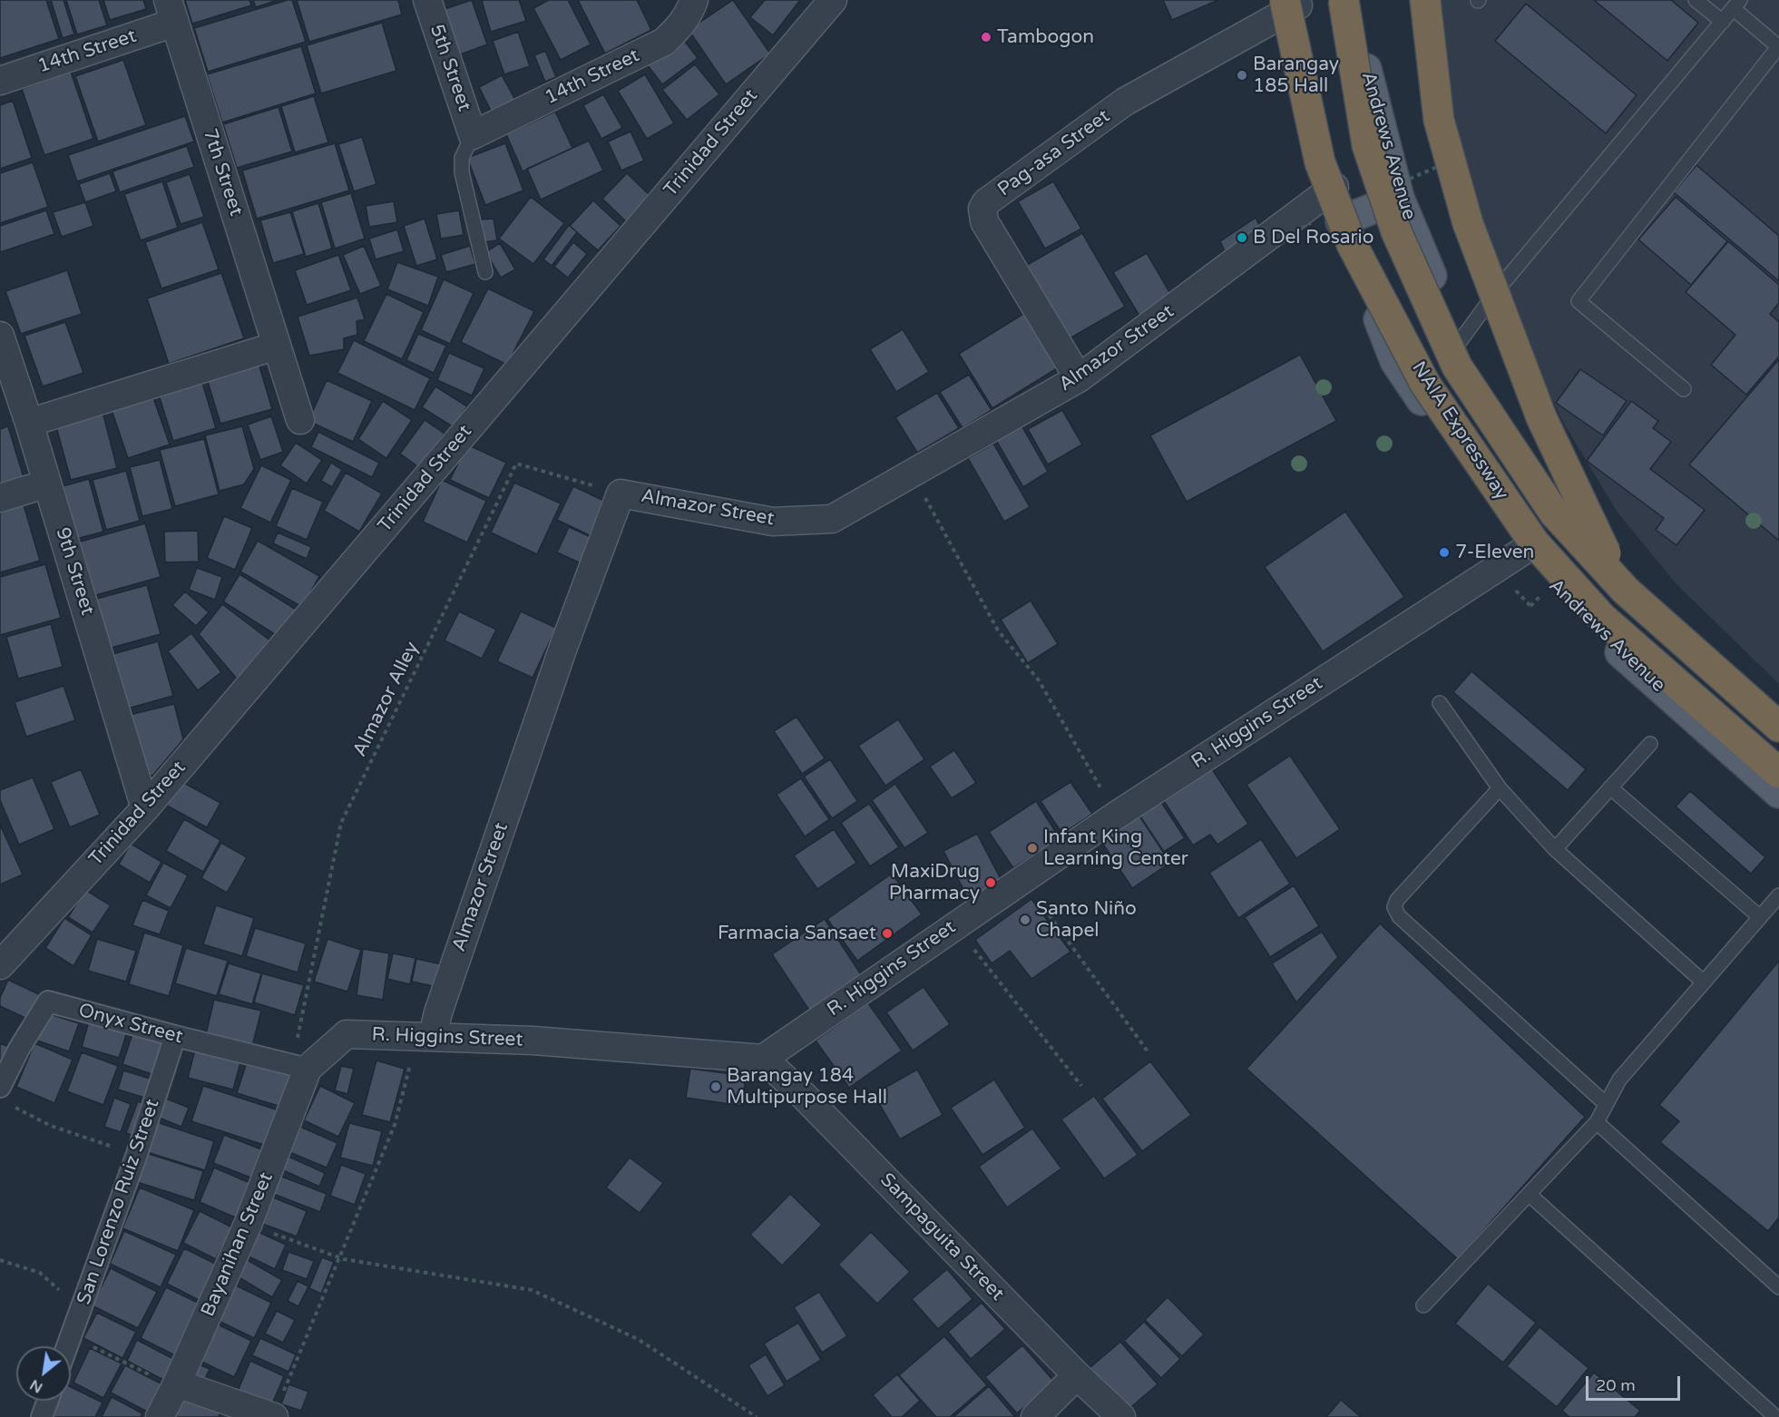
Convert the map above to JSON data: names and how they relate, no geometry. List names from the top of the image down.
{
  "streets": {
    "highway": ["NAIA Expressway"],
    "main road": ["Andrews Avenue"],
    "street": [
      "14th Street",
      "5th Street",
      "Trinidad Street",
      "Pag-asa Street",
      "7th Street",
      "Almazor Street",
      "9th Street",
      "R. Higgins Street",
      "Onyx Street",
      "San Lorenzo Ruiz Street",
      "Sampaguita Street",
      "Bayanihan Street"
    ],
    "path": ["Almazor Alley"]
  },
  "crossings": [
    ["14th Street", "5th Street"],
    ["14th Street", "7th Street"],
    ["Trinidad Street", "9th Street"],
    ["Andrews Avenue", "Pag-asa Street"],
    ["Andrews Avenue", "Almazor Street"],
    ["Andrews Avenue", "NAIA Expressway"],
    ["Andrews Avenue", "R. Higgins Street"],
    ["Pag-asa Street", "Almazor Street"],
    ["Pag-asa Street", "NAIA Expressway"],
    ["Almazor Street", "Almazor Alley"],
    ["Almazor Street", "R. Higgins Street"],
    ["Almazor Alley", "R. Higgins Street"],
    ["Almazor Alley", "Onyx Street"],
    ["Almazor Alley", "Bayanihan Street"],
    ["R. Higgins Street", "Onyx Street"],
    ["R. Higgins Street", "Sampaguita Street"],
    ["R. Higgins Street", "Bayanihan Street"],
    ["Onyx Street", "San Lorenzo Ruiz Street"],
    ["Onyx Street", "Bayanihan Street"]
  ],
  "places": [
    "Tambogon",
    "Barangay 185 Hall",
    "B Del Rosario",
    "7-Eleven",
    "Infant King Learning Center",
    "MaxiDrug Pharmacy",
    "Santo Niño Chapel",
    "Farmacia Sansaet",
    "Barangay 184 Multipurpose Hall"
  ],
  "scale_bar": "20 m",
  "north": "bottom left"
}
